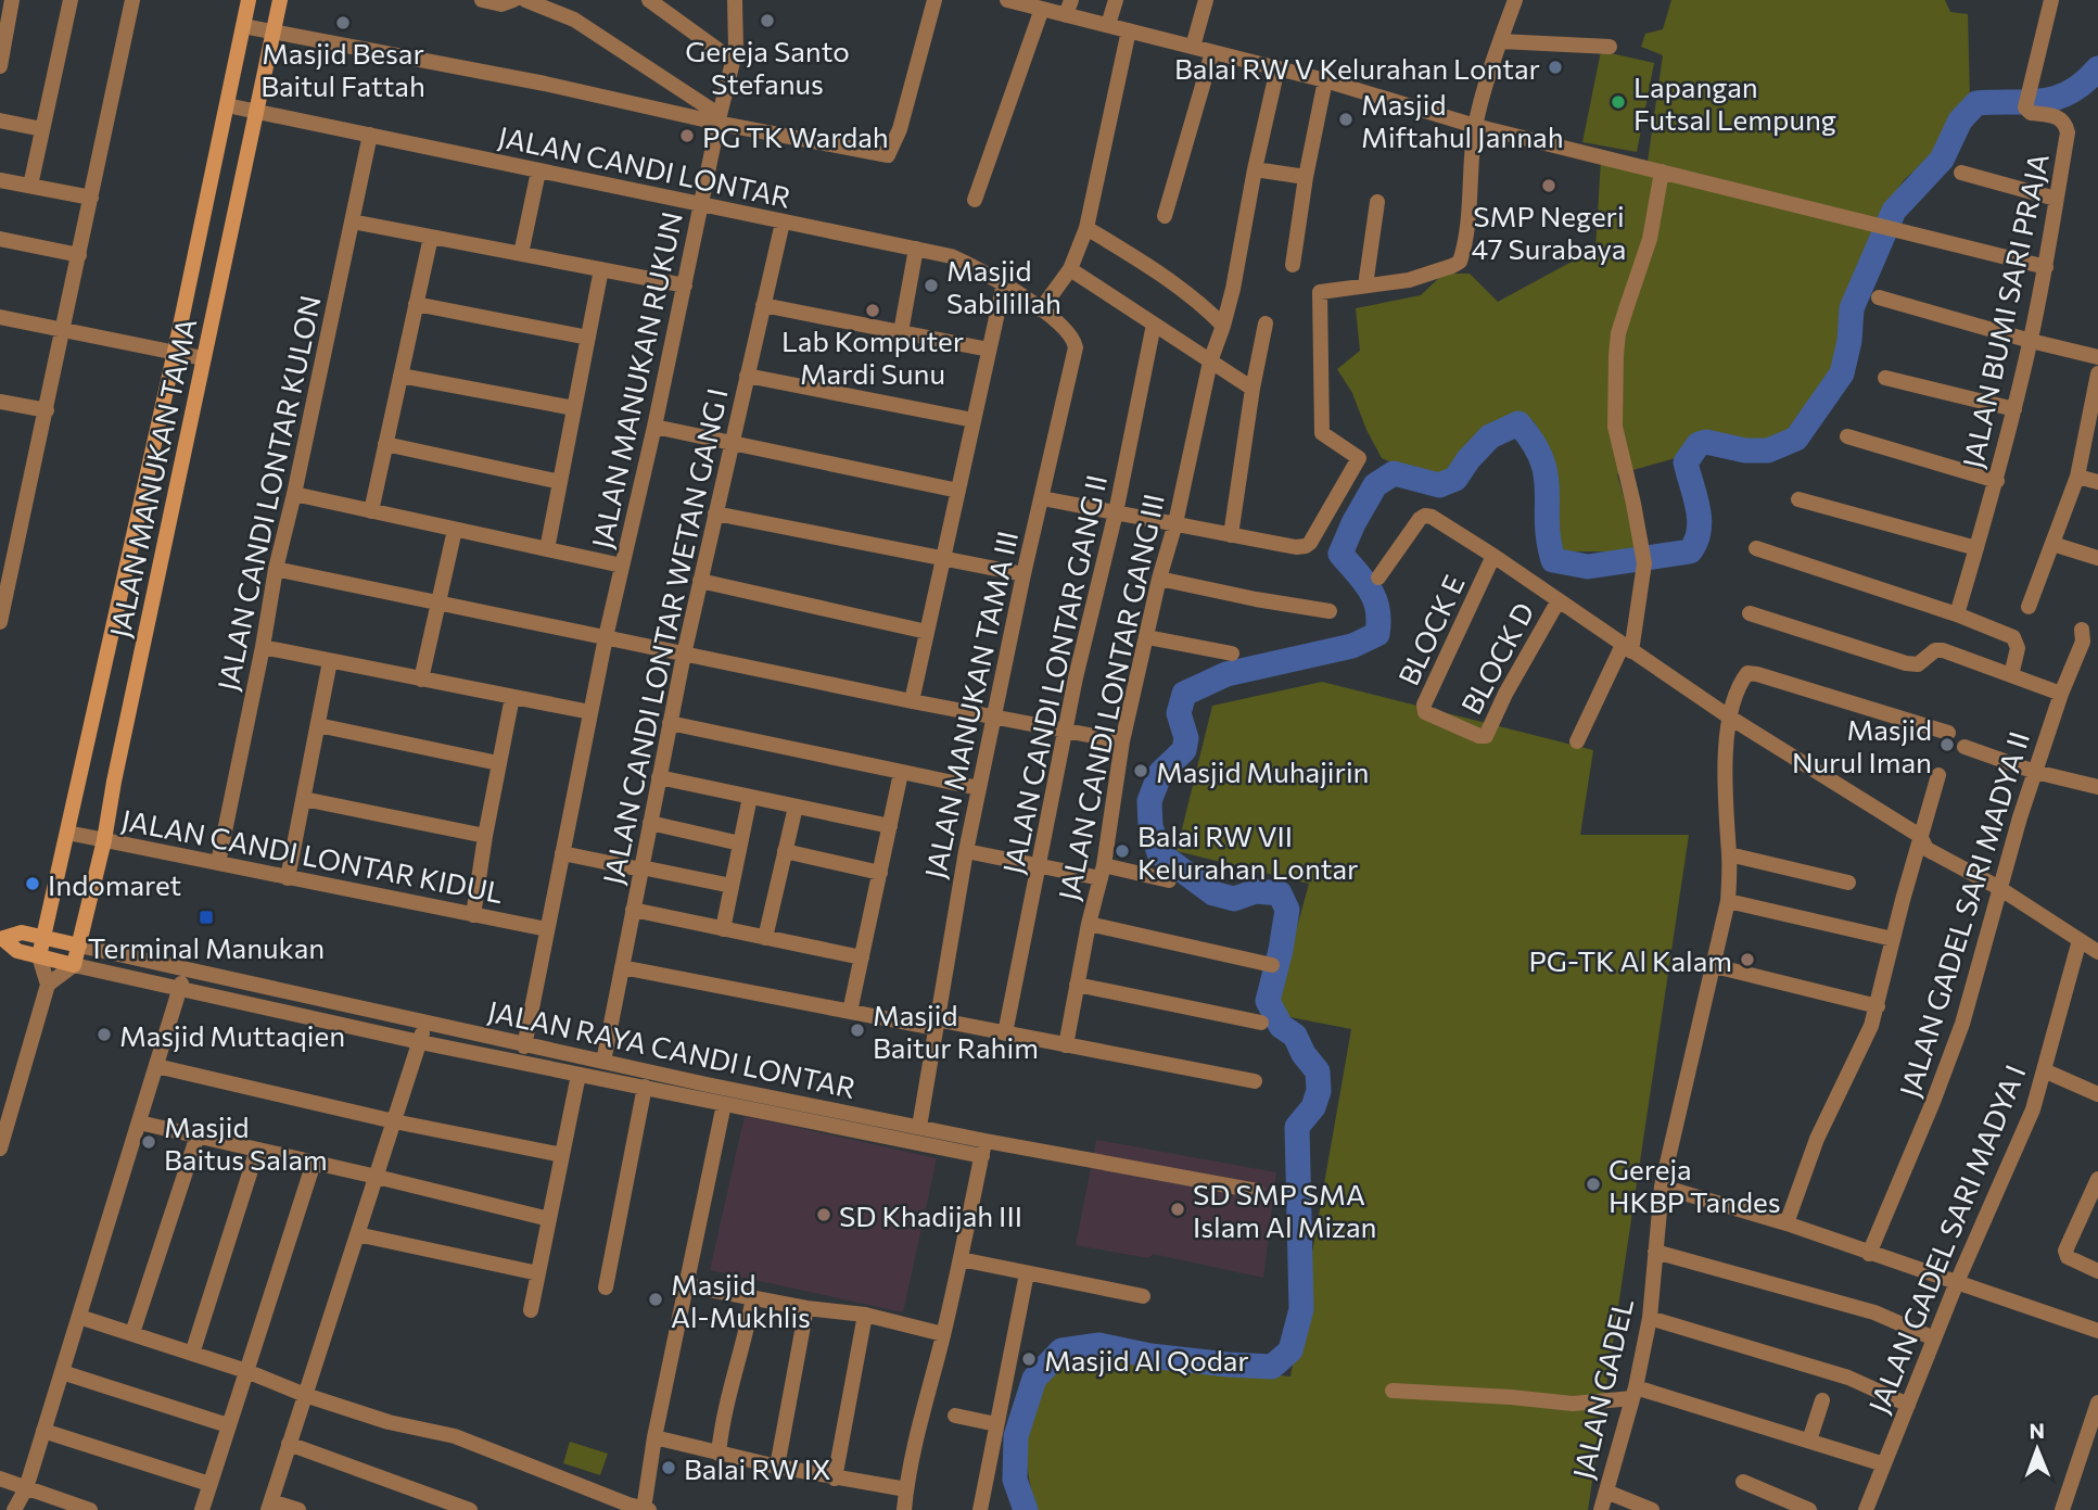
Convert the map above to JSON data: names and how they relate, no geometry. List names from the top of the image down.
{
  "streets": {
    "street": [
      "JALAN CANDI LONTAR",
      "JALAN BUMI SARI PRAJA",
      "JALAN MANUKAN RUKUN",
      "JALAN MANUKAN TAMA",
      "JALAN CANDI LONTAR KULON",
      "BLOCK E",
      "JALAN CANDI LONTAR WETAN GANG I",
      "BLOCK D",
      "JALAN CANDI LONTAR GANG II",
      "JALAN CANDI LONTAR GANG III",
      "JALAN MANUKAN TAMA III",
      "JALAN CANDI LONTAR KIDUL",
      "JALAN GADEL SARI MADYA II",
      "JALAN RAYA CANDI LONTAR",
      "JALAN GADEL SARI MADYA I",
      "JALAN GADEL"
    ]
  },
  "crossings": [
    ["JALAN CANDI LONTAR", "JALAN MANUKAN RUKUN"],
    ["JALAN CANDI LONTAR", "JALAN MANUKAN TAMA"],
    ["JALAN CANDI LONTAR", "JALAN CANDI LONTAR KULON"],
    ["JALAN CANDI LONTAR", "JALAN CANDI LONTAR WETAN GANG I"],
    ["JALAN CANDI LONTAR", "JALAN MANUKAN TAMA III"],
    ["JALAN MANUKAN RUKUN", "JALAN CANDI LONTAR KIDUL"],
    ["JALAN MANUKAN RUKUN", "JALAN RAYA CANDI LONTAR"],
    ["JALAN MANUKAN TAMA", "JALAN CANDI LONTAR KIDUL"],
    ["JALAN MANUKAN TAMA", "JALAN RAYA CANDI LONTAR"],
    ["JALAN CANDI LONTAR KULON", "JALAN CANDI LONTAR KIDUL"],
    ["BLOCK E", "BLOCK D"],
    ["JALAN CANDI LONTAR WETAN GANG I", "JALAN RAYA CANDI LONTAR"],
    ["JALAN MANUKAN TAMA III", "JALAN RAYA CANDI LONTAR"]
  ],
  "places": {
    "other": [
      "Gereja Santo Stefanus",
      "Masjid Besar Baitul Fattah",
      "Balai RW V Kelurahan Lontar",
      "Lapangan Futsal Lempung",
      "Masjid Miftahul Jannah",
      "PG TK Wardah",
      "SMP Negeri 47 Surabaya",
      "Masjid Sabilillah",
      "Lab Komputer Mardi Sunu",
      "Masjid Nurul Iman",
      "Masjid Muhajirin",
      "Balai RW VII Kelurahan Lontar",
      "Indomaret",
      "PG-TK Al Kalam",
      "Masjid Baitur Rahim",
      "Masjid Muttaqien",
      "Masjid Baitus Salam",
      "Gereja HKBP Tandes",
      "SD SMP SMA Islam Al Mizan",
      "SD Khadijah III",
      "Masjid Al-Mukhlis",
      "Masjid Al Qodar",
      "Balai RW IX"
    ],
    "transit": ["Terminal Manukan"]
  },
  "north": "top"
}
